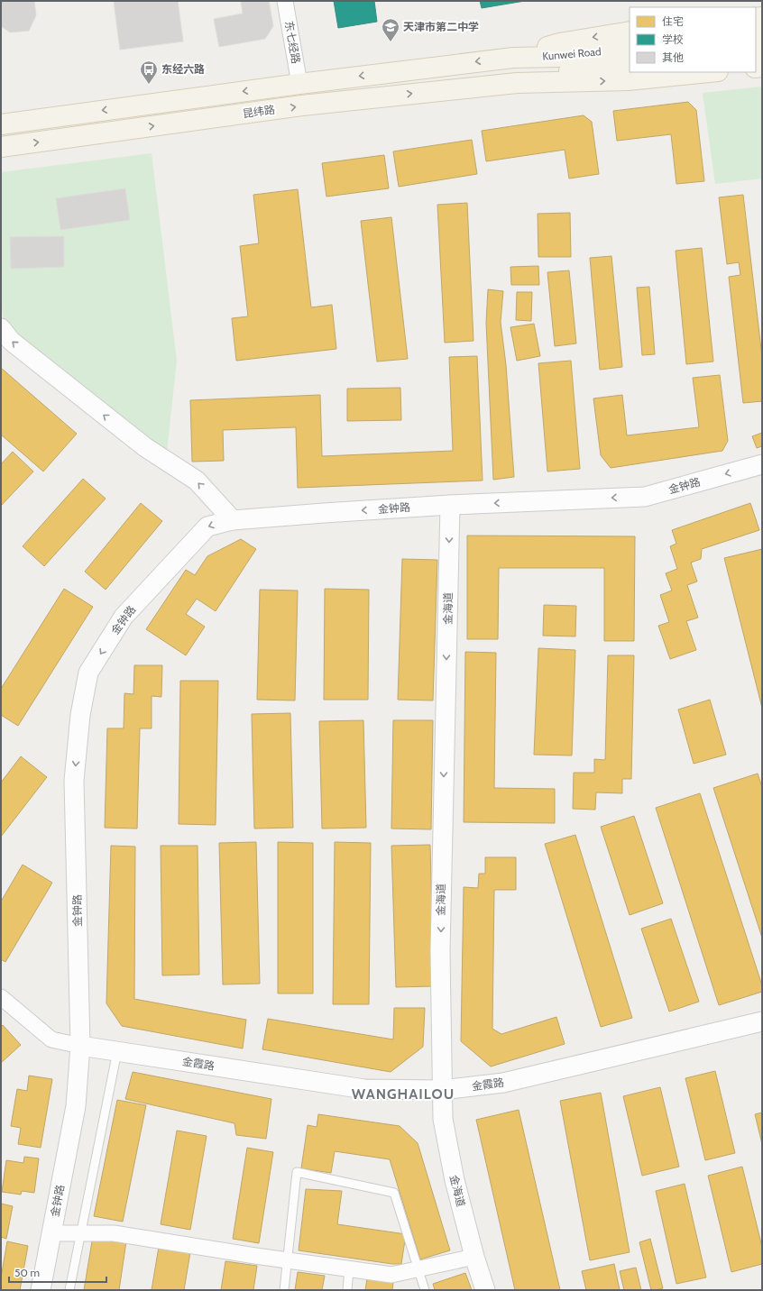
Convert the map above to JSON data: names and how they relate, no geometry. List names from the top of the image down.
{
  "streets": {
    "main road": ["Kunwei Road", "昆纬路"],
    "street": [
      "东七经路",
      "金钟路",
      "金海道",
      "金霞路"
    ]
  },
  "crossings": [
    ["东七经路", "昆纬路"],
    ["Kunwei Road", "昆纬路"],
    ["金钟路", "金海道"],
    ["金钟路", "金霞路"],
    ["金海道", "金霞路"]
  ],
  "one_way": ["金海道"],
  "districts": ["WANGHAILOU"],
  "places": {
    "school or university": ["天津市第二中学"],
    "bus stop": ["东经六路"]
  },
  "legend": ["住宅", "学校", "其他"],
  "scale_bar": "50 m"
}
